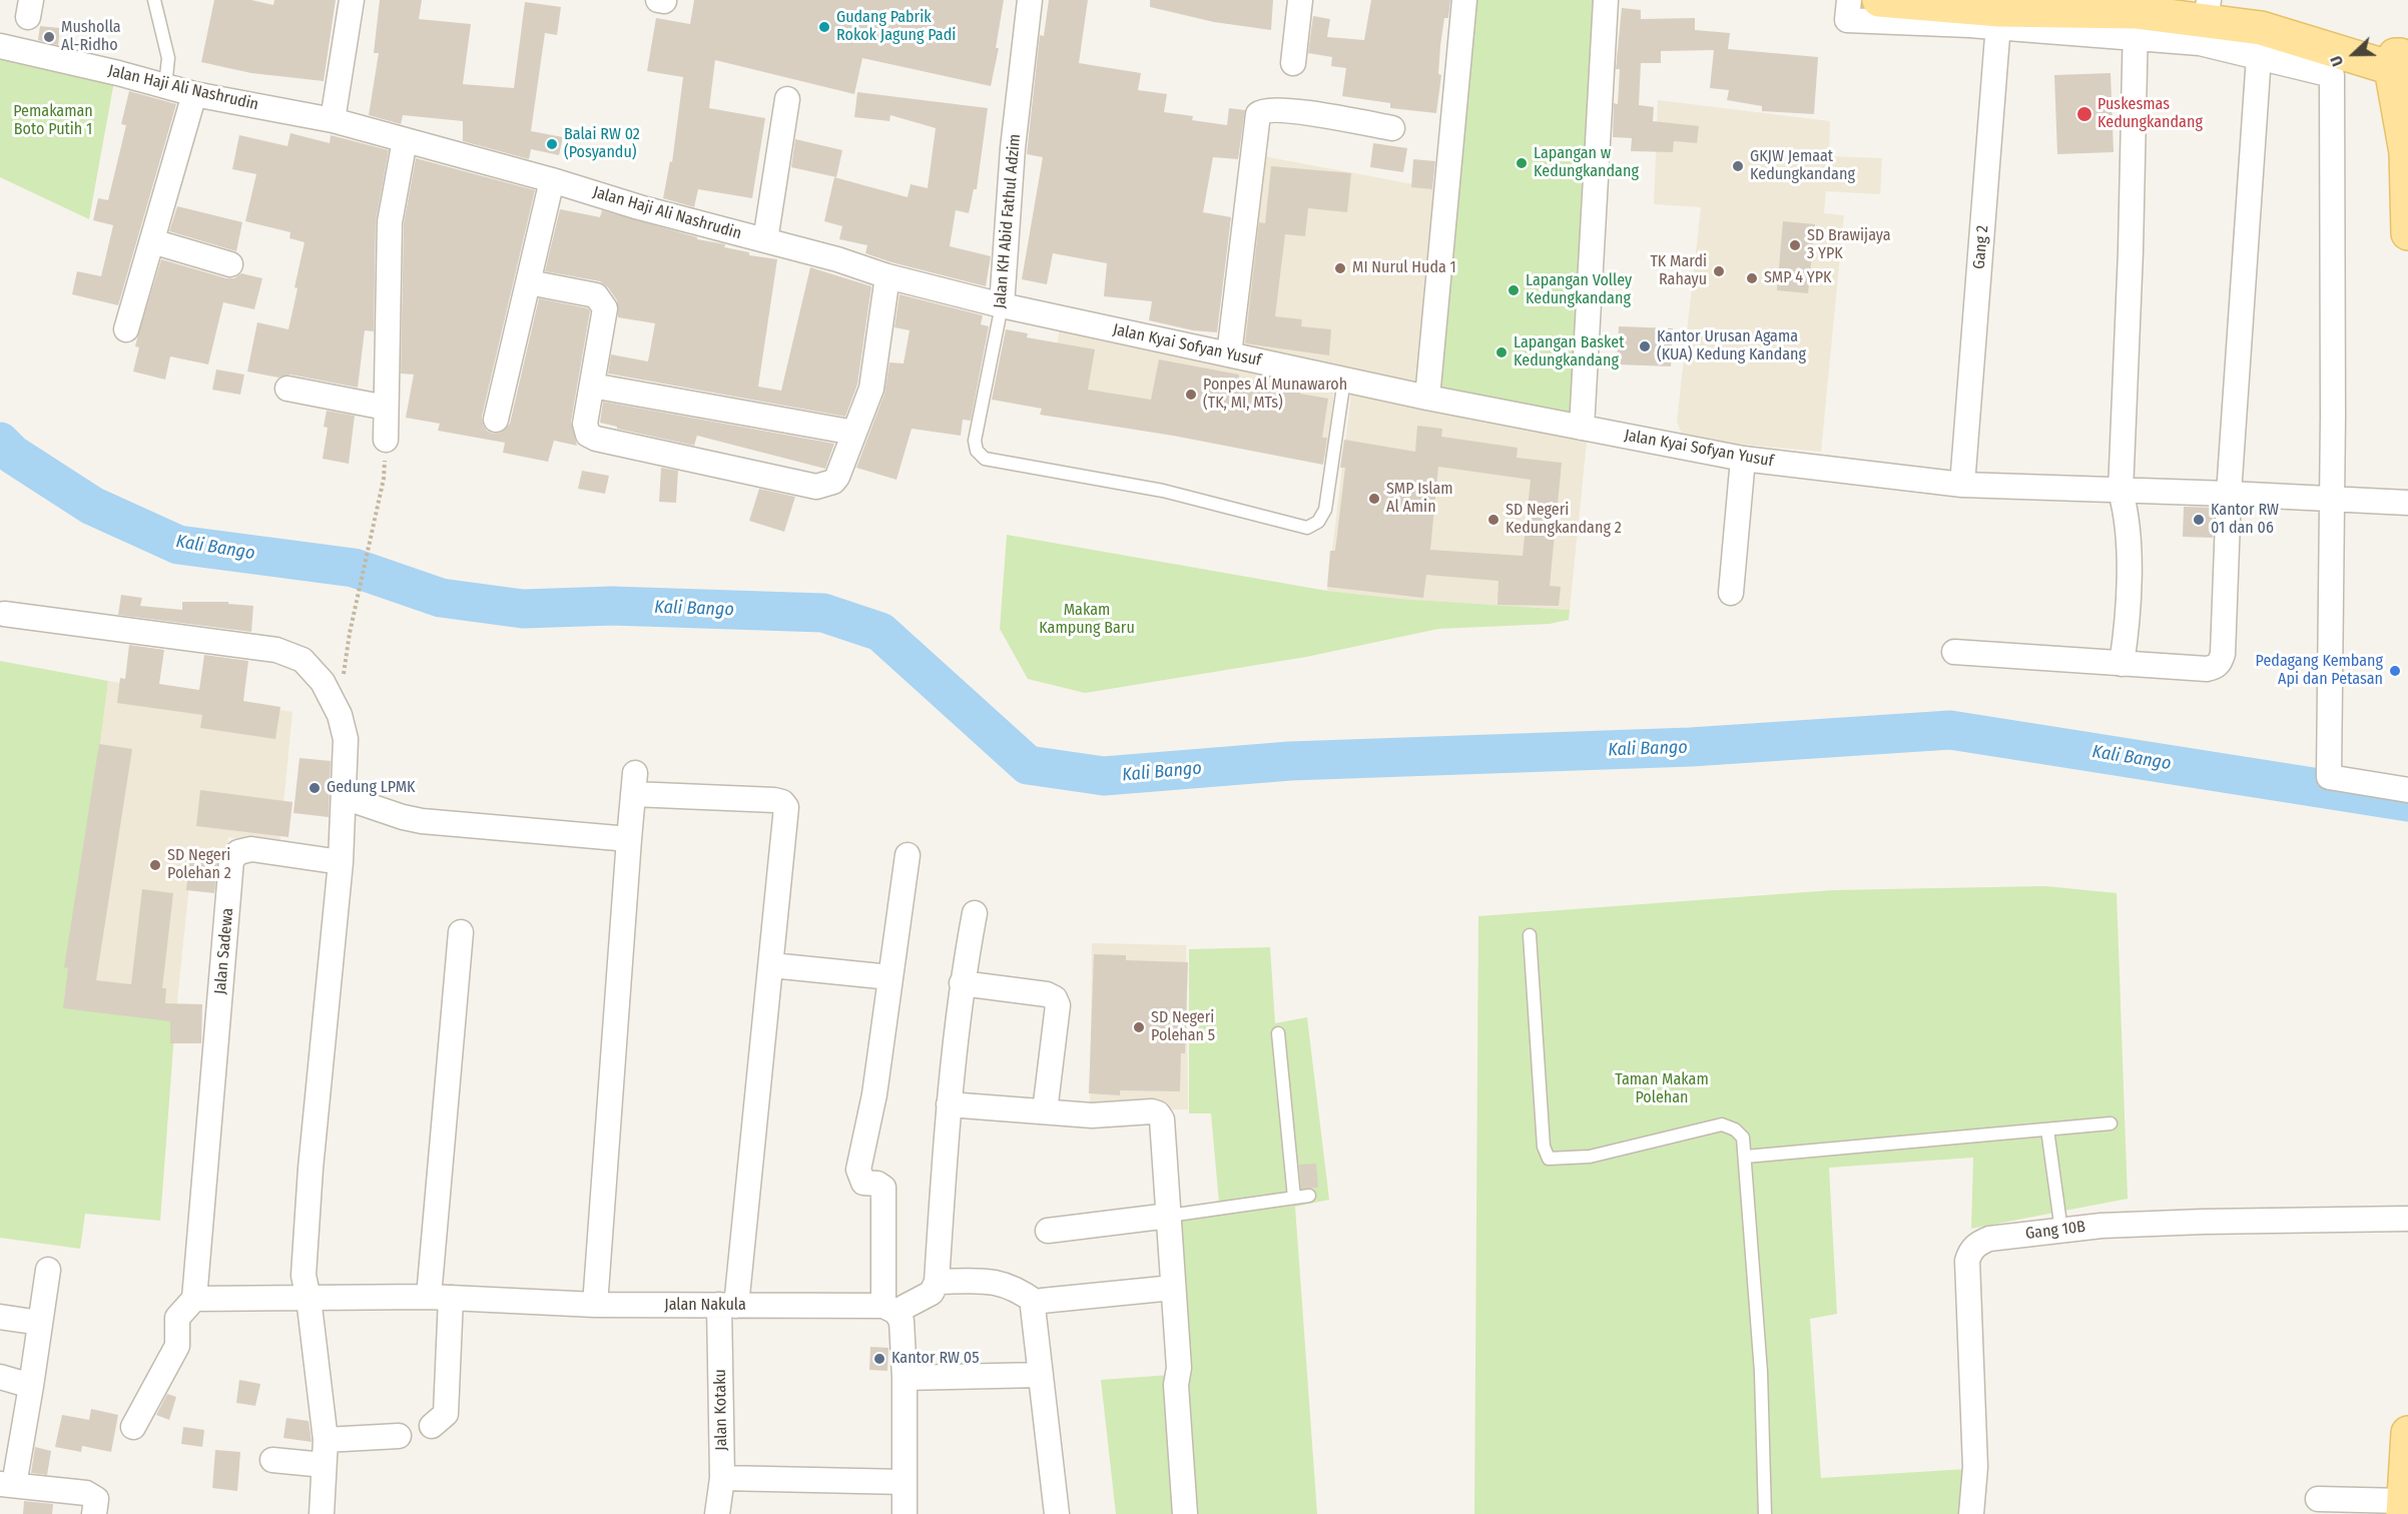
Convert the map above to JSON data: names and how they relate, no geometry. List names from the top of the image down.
{
  "streets": {
    "street": [
      "Jalan Haji Ali Nashrudin",
      "Jalan KH Abid Fathul Adzim",
      "Gang 2",
      "Jalan Kyai Sofyan Yusuf",
      "Jalan Sadewa",
      "Gang 10B",
      "Jalan Nakula",
      "Jalan Kotaku"
    ]
  },
  "crossings": [
    ["Jalan Haji Ali Nashrudin", "Jalan KH Abid Fathul Adzim"],
    ["Jalan Haji Ali Nashrudin", "Jalan Kyai Sofyan Yusuf"],
    ["Jalan KH Abid Fathul Adzim", "Jalan Kyai Sofyan Yusuf"],
    ["Gang 2", "Jalan Kyai Sofyan Yusuf"],
    ["Jalan Nakula", "Jalan Kotaku"]
  ],
  "water": ["Kali Bango"],
  "parks": ["Pemakaman Boto Putih 1", "Makam Kampung Baru", "Taman Makam Polehan"],
  "places": [
    "Gudang Pabrik Rokok Jagung Padi",
    "Musholla Al-Ridho",
    "Puskesmas Kedungkandang",
    "Balai RW 02 (Posyandu)",
    "Lapangan w Kedungkandang",
    "GKJW Jemaat Kedungkandang",
    "SD Brawijaya 3 YPK",
    "MI Nurul Huda 1",
    "TK Mardi Rahayu",
    "SMP 4 YPK",
    "Lapangan Volley Kedungkandang",
    "Kantor Urusan Agama (KUA) Kedung Kandang",
    "Lapangan Basket Kedungkandang",
    "Ponpes Al Munawaroh (TK, MI, MTs)",
    "SMP Islam Al Amin",
    "SD Negeri Kedungkandang 2",
    "Kantor RW 01 dan 06",
    "Pedagang Kembang Api dan Petasan",
    "Gedung LPMK",
    "SD Negeri Polehan 2",
    "SD Negeri Polehan 5",
    "Kantor RW 05"
  ],
  "north": "left"
}
